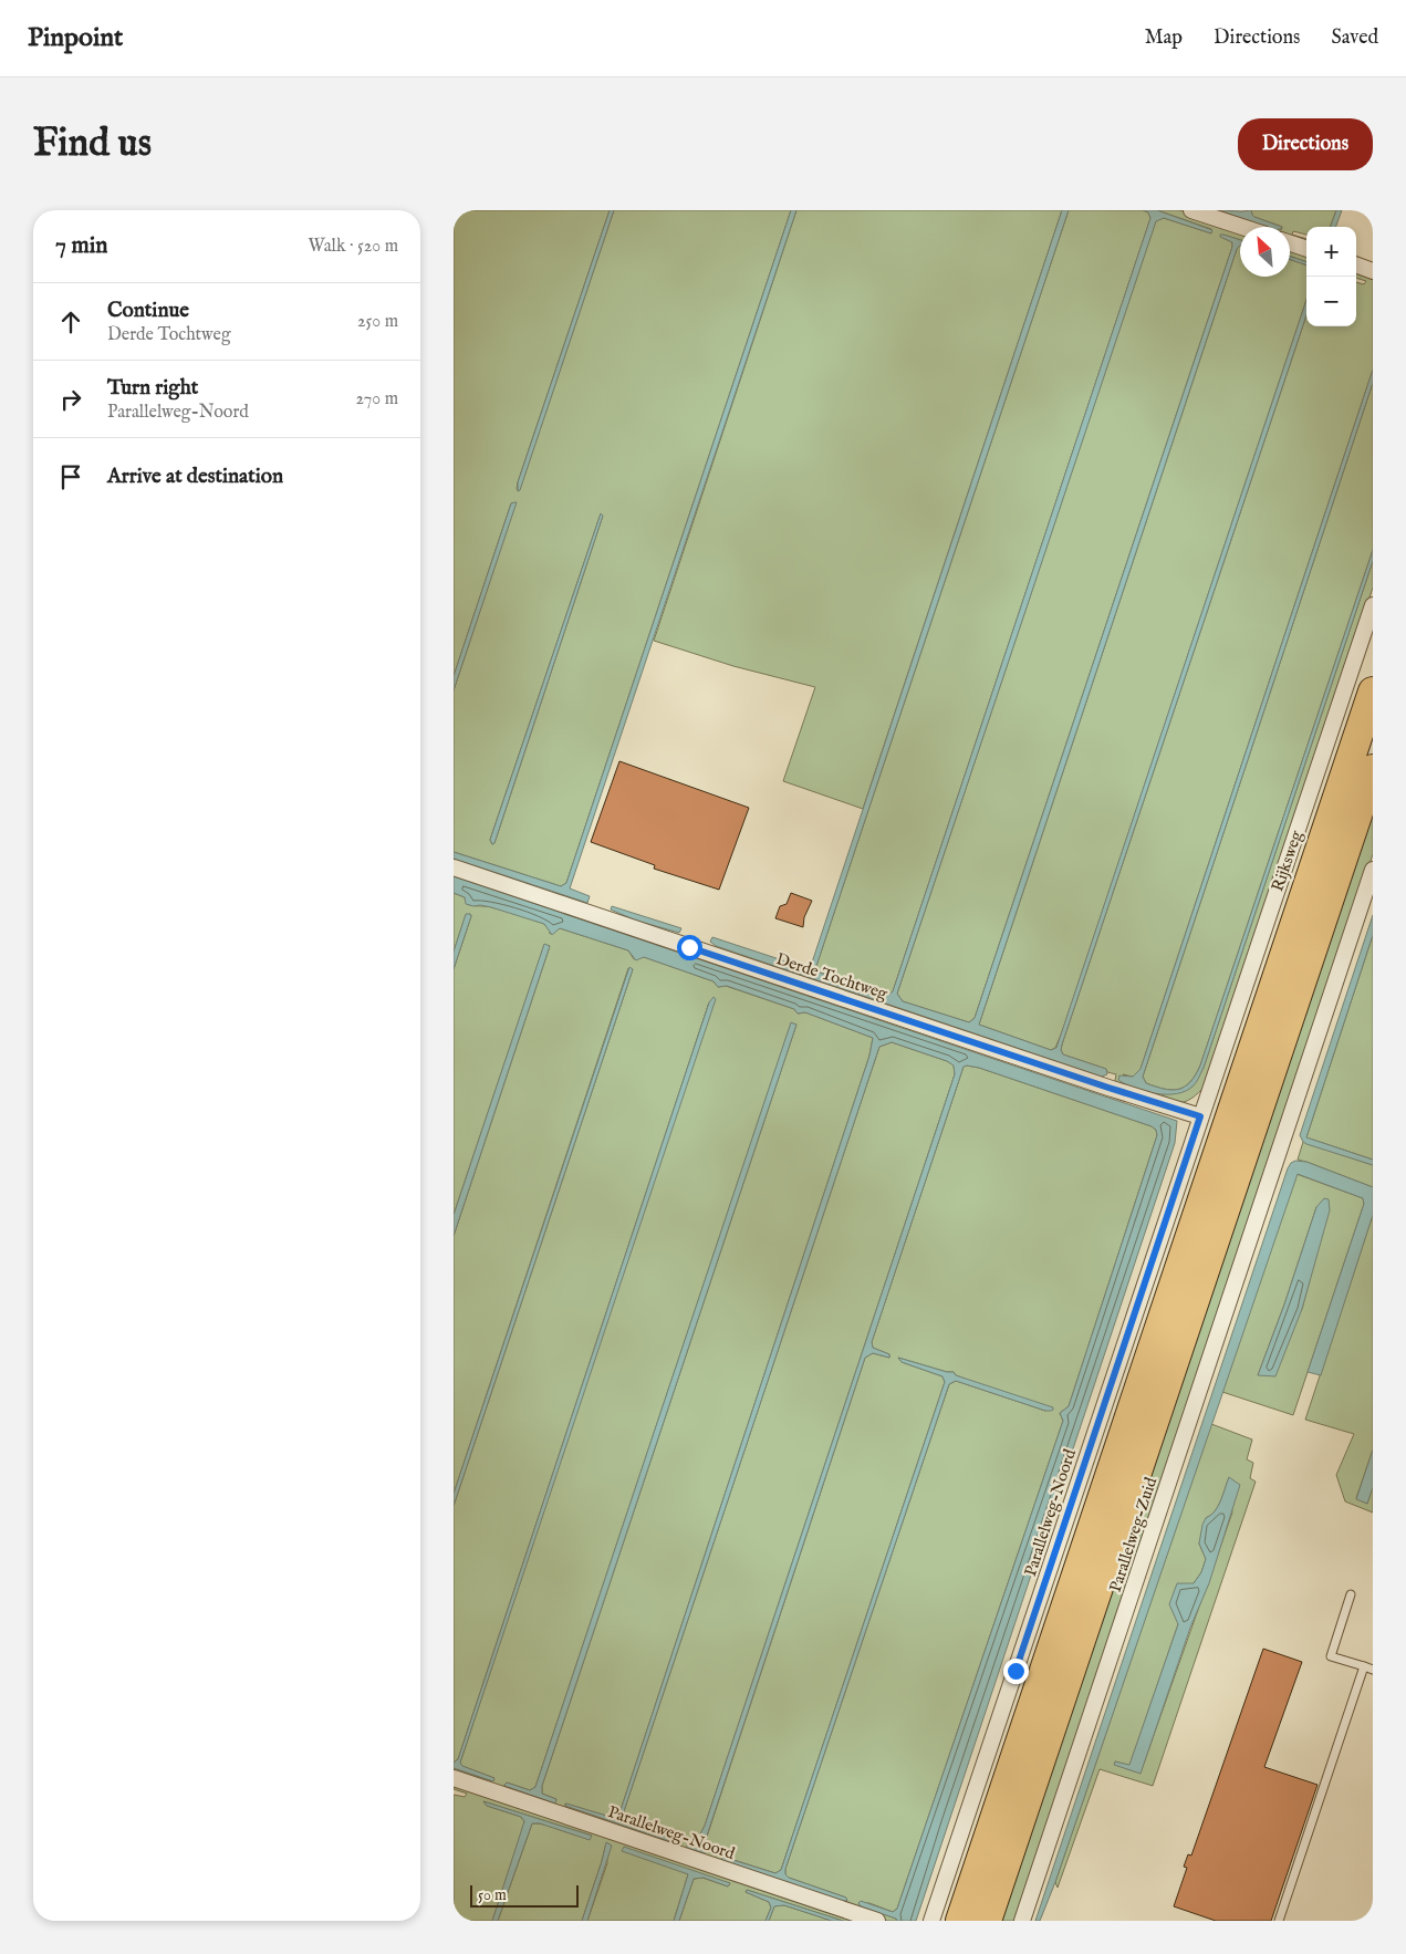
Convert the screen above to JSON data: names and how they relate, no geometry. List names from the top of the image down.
{
  "streets": {
    "highway": ["Rijksweg"],
    "street": ["Derde Tochtweg", "Parallelweg-Noord", "Parallelweg-Zuid"]
  },
  "crossings": [
    ["Rijksweg", "Derde Tochtweg"],
    ["Rijksweg", "Parallelweg-Noord"],
    ["Derde Tochtweg", "Parallelweg-Noord"]
  ],
  "scale_bar": "50 m",
  "north": "top left",
  "page": {
    "header": "Pinpoint",
    "nav": ["Map", "Directions", "Saved"],
    "buttons": "Directions",
    "title": "Find us",
    "heading": ["7 min", "Walk · 520 m"],
    "map_buttons": ["+", "−"],
    "list": [
      ["Continue", "Derde Tochtweg", "250 m"],
      ["Turn right", "Parallelweg-Noord", "270 m"],
      "Arrive at destination"
    ],
    "scale": "50 m"
  }
}
